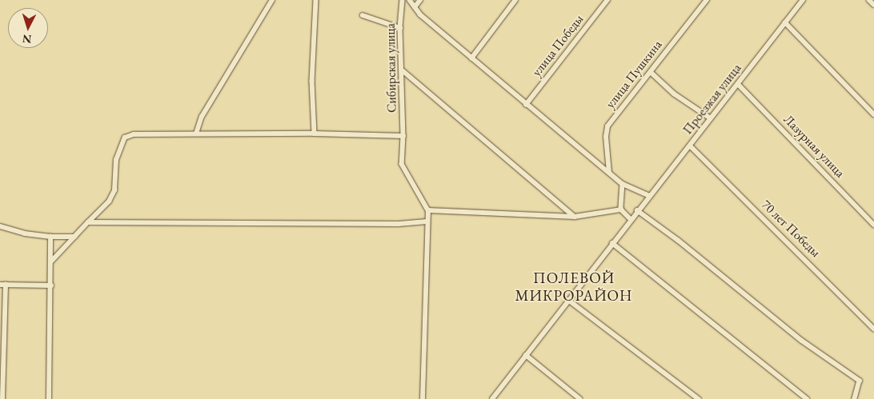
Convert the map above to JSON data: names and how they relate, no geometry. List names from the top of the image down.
{
  "streets": {
    "street": [
      "улица Победы",
      "Сибирская улица",
      "улица Пушкина",
      "Проезжая улица",
      "Лазурная улица",
      "70 лет Победы"
    ]
  },
  "crossings": [
    ["Проезжая улица", "Лазурная улица"],
    ["Проезжая улица", "70 лет Победы"]
  ],
  "districts": ["ПОЛЕВОЙ МИКРОРАЙОН"],
  "north": "bottom"
}
